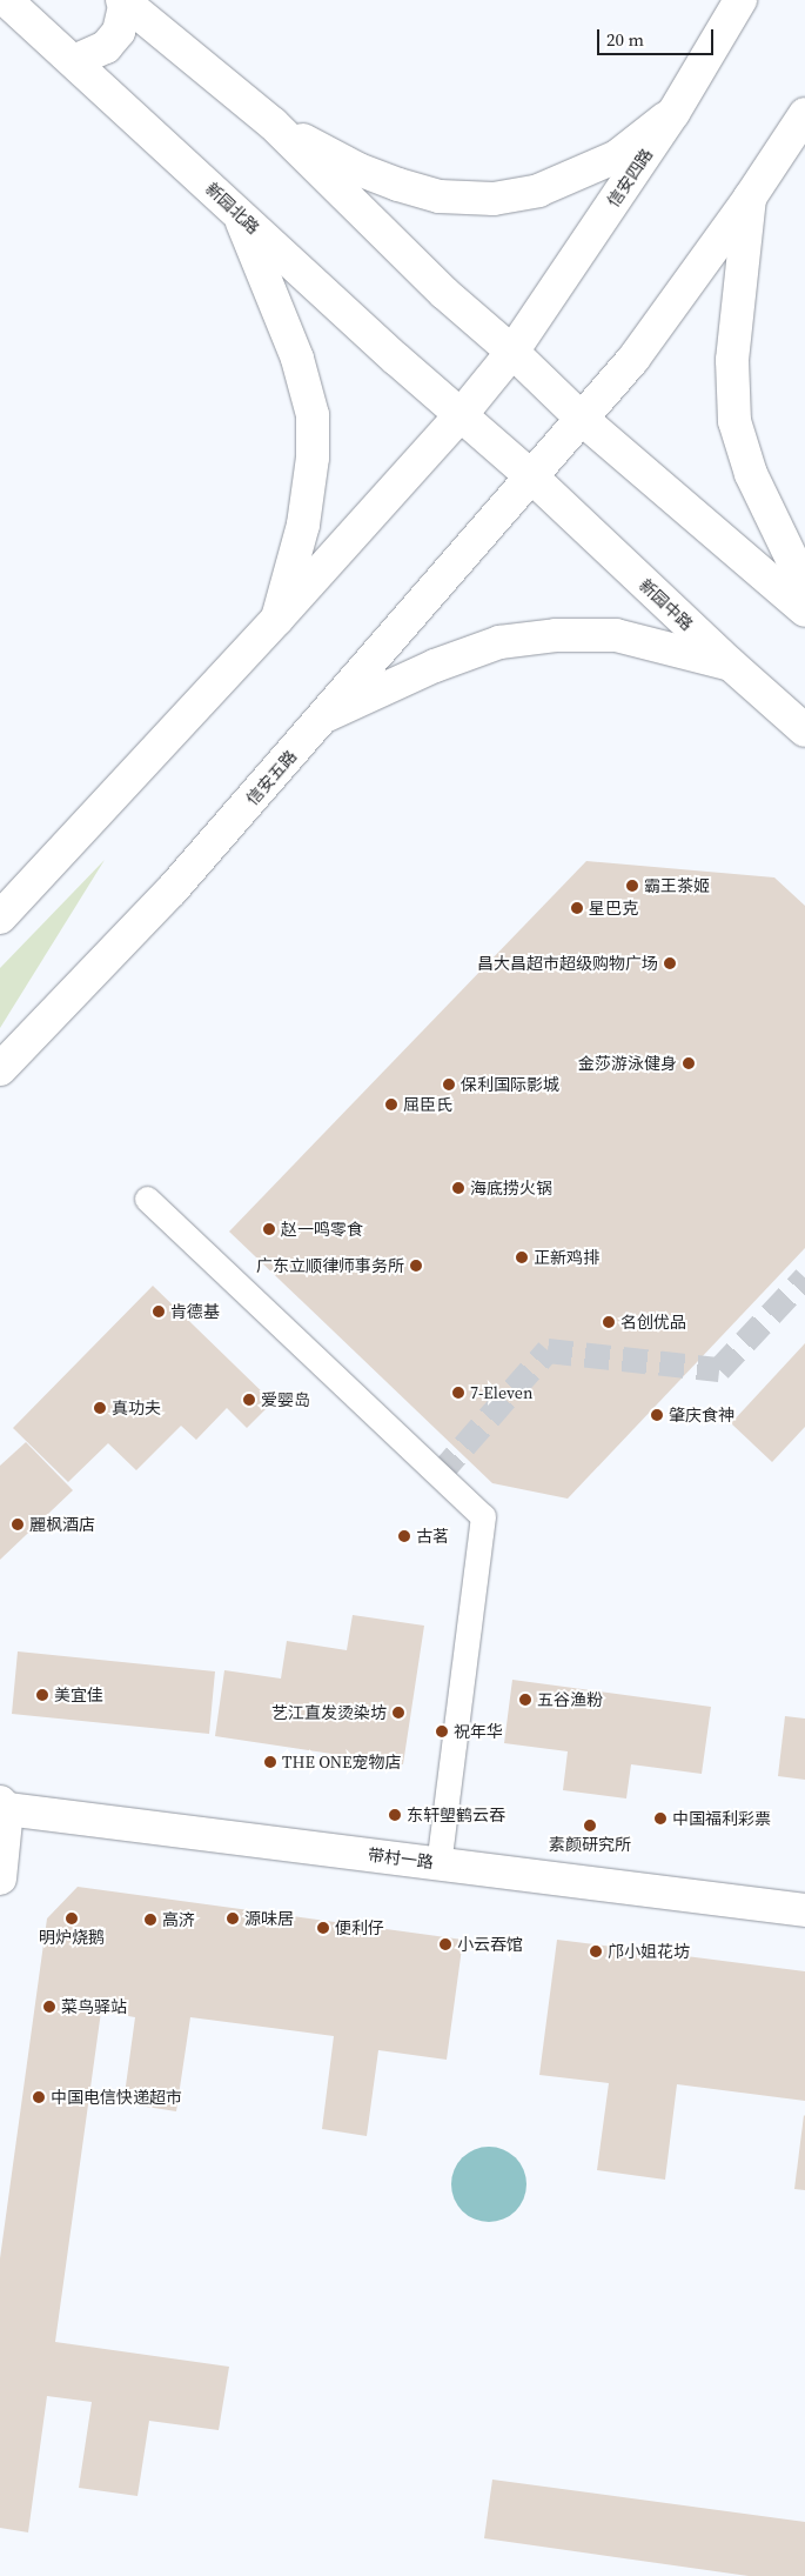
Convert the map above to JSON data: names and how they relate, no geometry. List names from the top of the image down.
{
  "streets": {
    "main road": [
      "信安四路",
      "新园北路",
      "新园中路",
      "信安五路",
      "带村一路"
    ]
  },
  "crossings": [
    ["信安四路", "新园北路"],
    ["新园北路", "新园中路"],
    ["新园北路", "信安五路"],
    ["新园中路", "信安五路"]
  ],
  "places": [
    "霸王茶姬",
    "星巴克",
    "昌大昌超市超级购物广场",
    "金莎游泳健身",
    "保利国际影城",
    "屈臣氏",
    "海底捞火锅",
    "赵一鸣零食",
    "正新鸡排",
    "广东立顺律师事务所",
    "肯德基",
    "名创优品",
    "7-Eleven",
    "爱婴岛",
    "真功夫",
    "肇庆食神",
    "麗枫酒店",
    "古茗",
    "美宜佳",
    "五谷渔粉",
    "艺江直发烫染坊",
    "祝年华",
    "THE ONE宠物店",
    "东轩塱鹤云吞",
    "中国福利彩票",
    "素颜研究所",
    "明炉烧鹅",
    "源味居",
    "高济",
    "便利仔",
    "小云吞馆",
    "邝小姐花坊",
    "菜鸟驿站",
    "中国电信快递超市"
  ],
  "scale_bar": "20 m"
}
